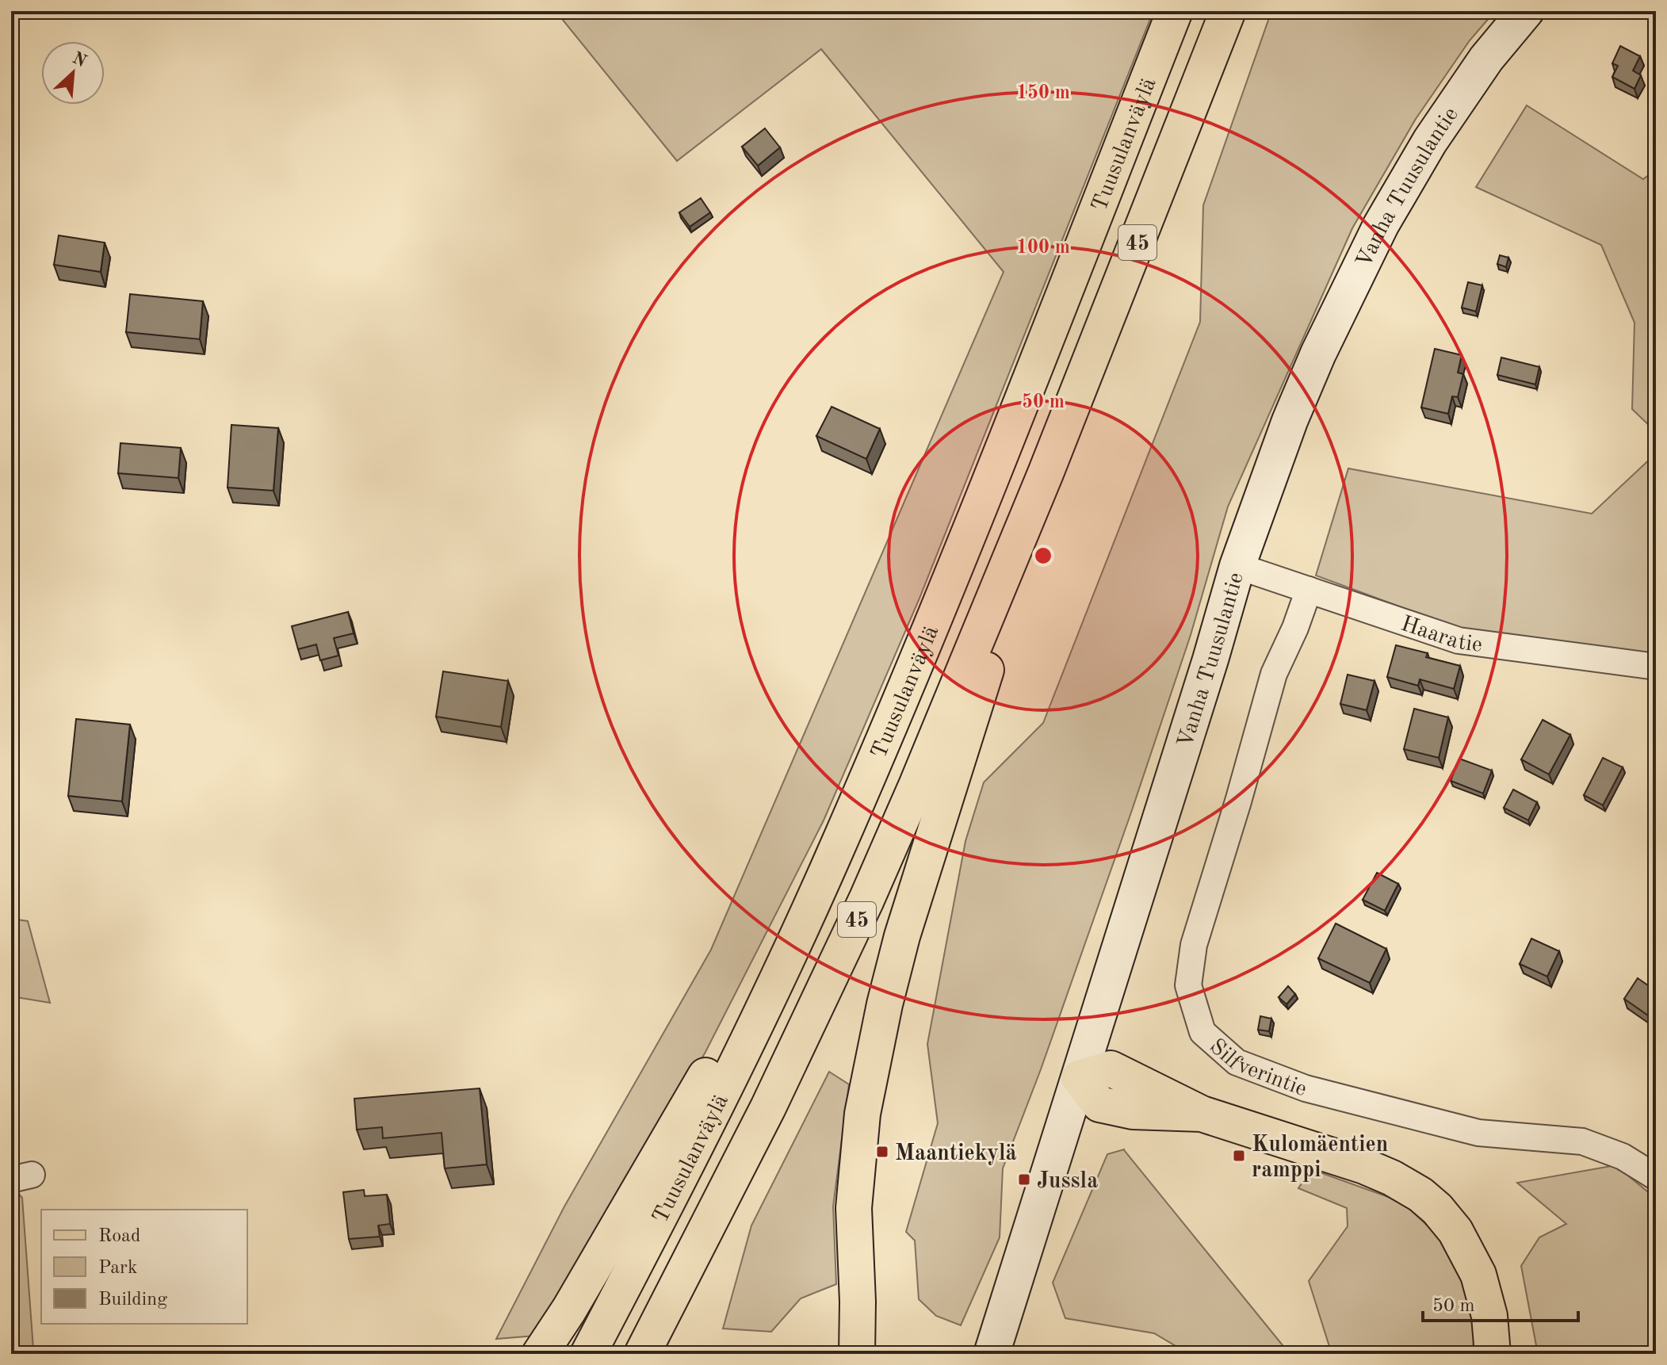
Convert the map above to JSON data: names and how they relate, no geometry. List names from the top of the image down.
{
  "streets": {
    "main road": ["Tuusulanväylä", "Vanha Tuusulantie", "45"],
    "street": ["Haaratie", "Silfverintie"]
  },
  "crossings": [
    ["Vanha Tuusulantie", "Haaratie"],
    ["Haaratie", "Silfverintie"]
  ],
  "places": {
    "transit": ["Maantiekylä", "Kulomäentien ramppi", "Jussla"]
  },
  "legend": ["Road", "Park", "Building"],
  "scale_bar": "50 m",
  "north": "top right",
  "rings": ["150 m", "100 m", "50 m"]
}
